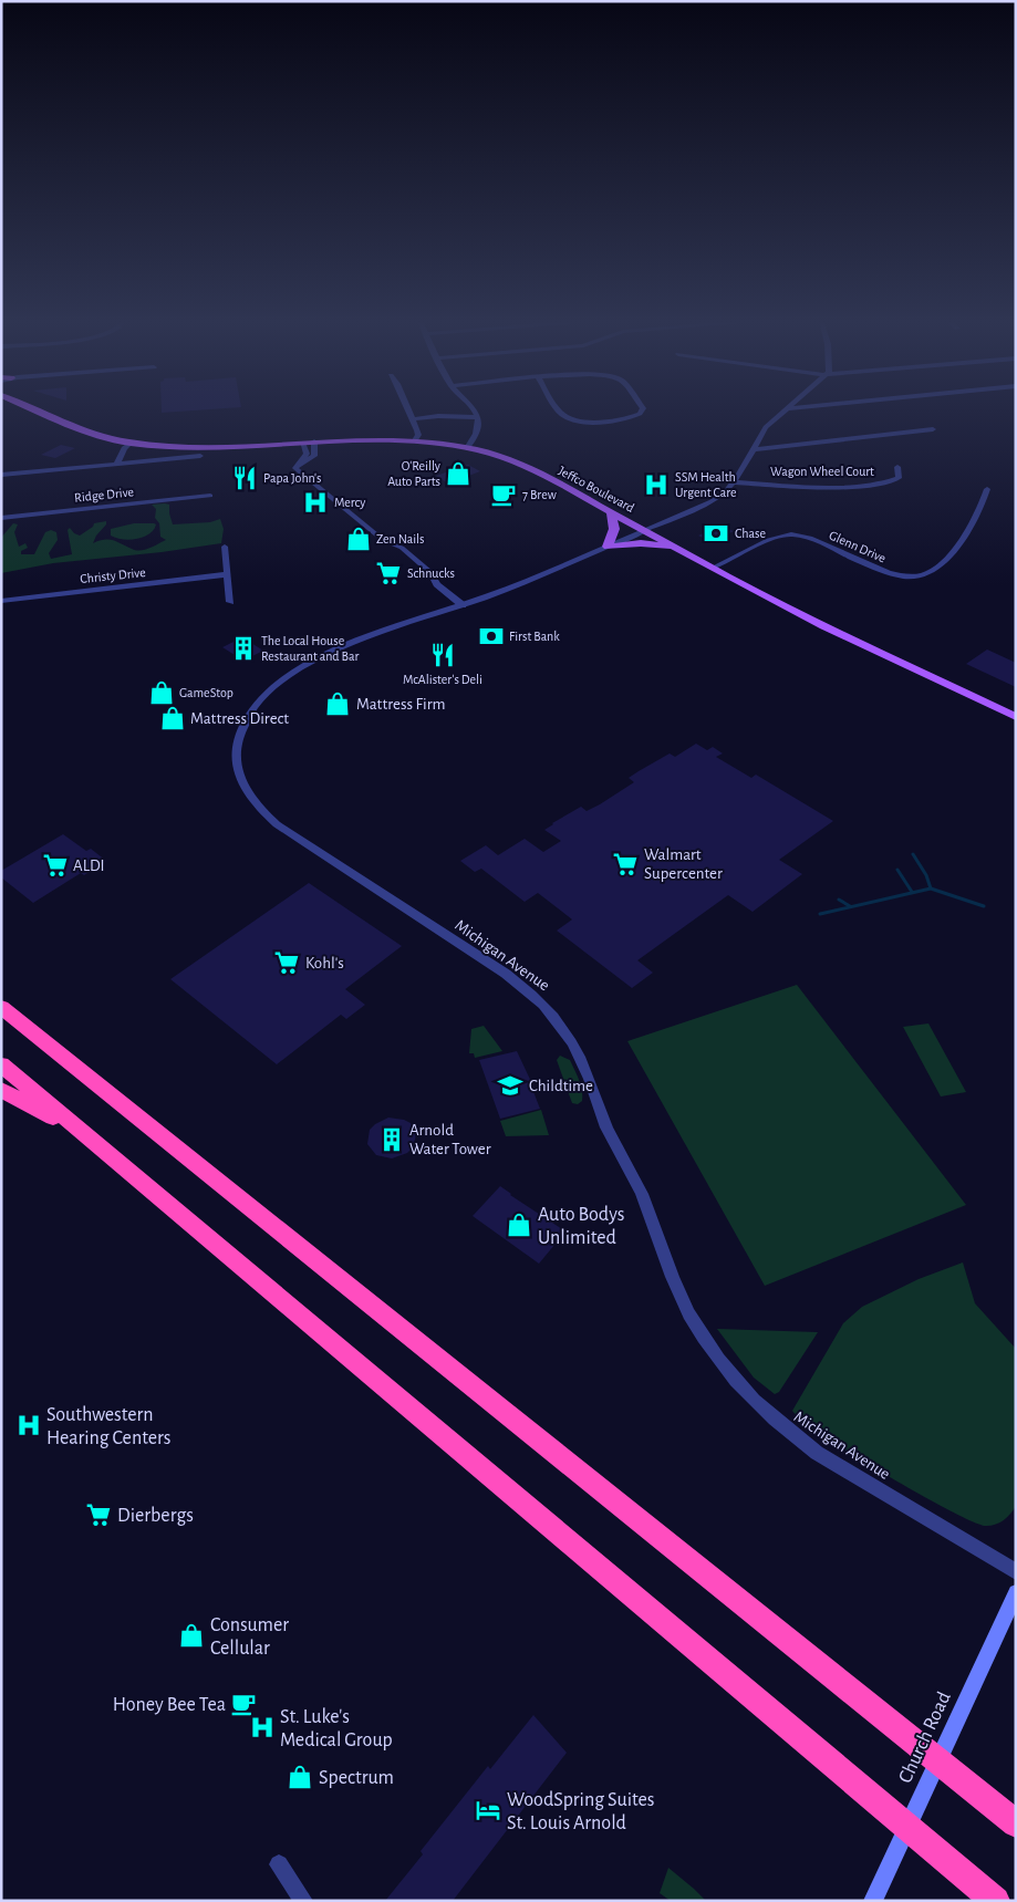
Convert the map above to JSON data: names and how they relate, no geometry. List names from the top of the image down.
{
  "streets": {
    "main road": ["Jeffco Boulevard", "Church Road"],
    "street": [
      "Wagon Wheel Court",
      "Ridge Drive",
      "Glenn Drive",
      "Christy Drive",
      "Michigan Avenue"
    ]
  },
  "crossings": [
    ["Wagon Wheel Court", "Michigan Avenue"],
    ["Jeffco Boulevard", "Glenn Drive"],
    ["Jeffco Boulevard", "Michigan Avenue"]
  ],
  "places": {
    "shop": [
      "O'Reilly Auto Parts",
      "Zen Nails",
      "GameStop",
      "Mattress Firm",
      "Mattress Direct",
      "Auto Bodys Unlimited",
      "Consumer Cellular",
      "Spectrum"
    ],
    "restaurant": ["Papa John's", "McAlister's Deli"],
    "hospital": [
      "SSM Health Urgent Care",
      "Mercy",
      "Southwestern Hearing Centers",
      "St. Luke's Medical Group"
    ],
    "cafe": ["7 Brew", "Honey Bee Tea"],
    "bank": ["Chase", "First Bank"],
    "supermarket": [
      "Schnucks",
      "Walmart Supercenter",
      "ALDI",
      "Kohl's",
      "Dierbergs"
    ],
    "building": ["The Local House Restaurant and Bar", "Arnold Water Tower"],
    "school or university": ["Childtime"],
    "hotel": ["WoodSpring Suites St. Louis Arnold"]
  }
}
